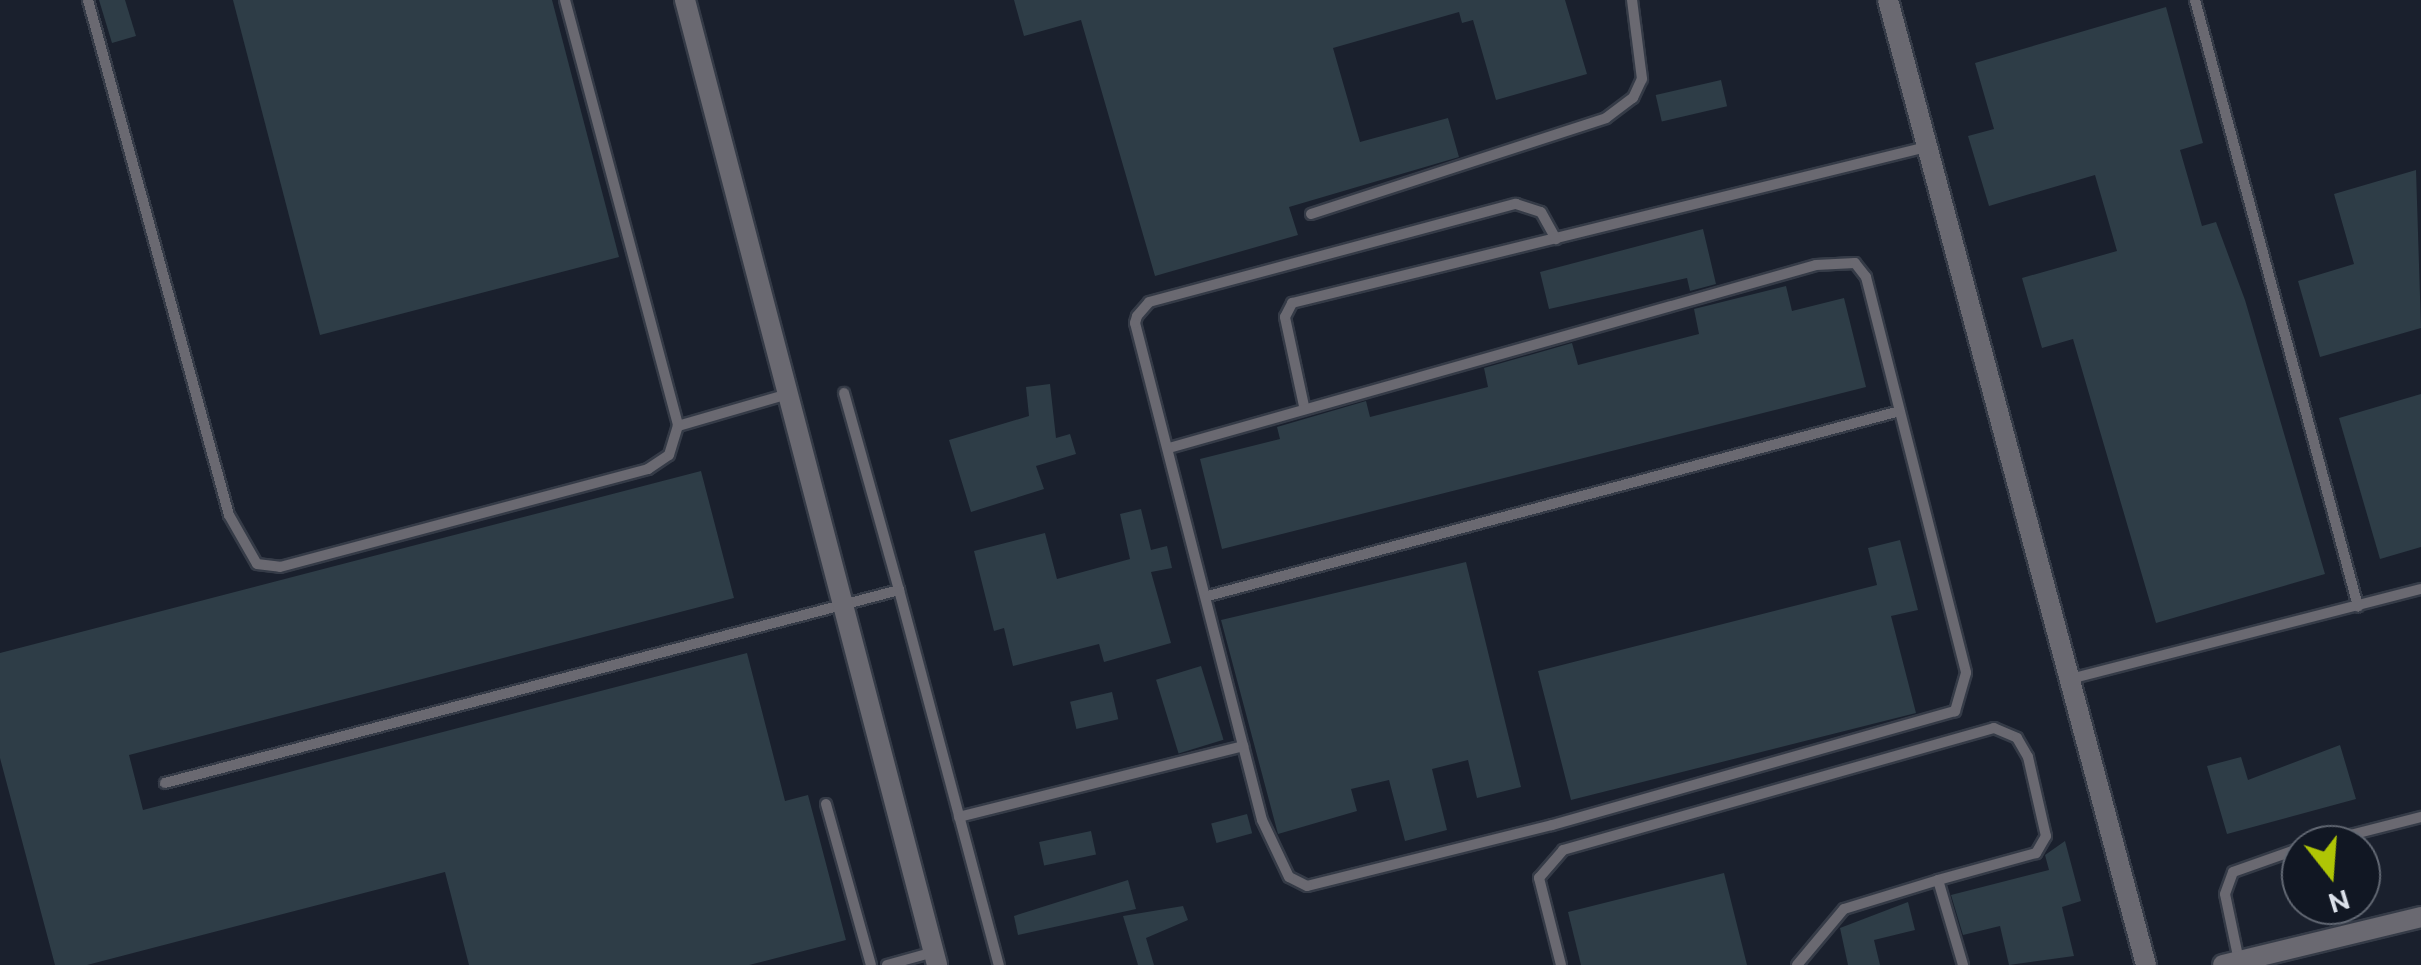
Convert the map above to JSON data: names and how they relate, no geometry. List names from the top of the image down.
{
  "north": "bottom"
}
